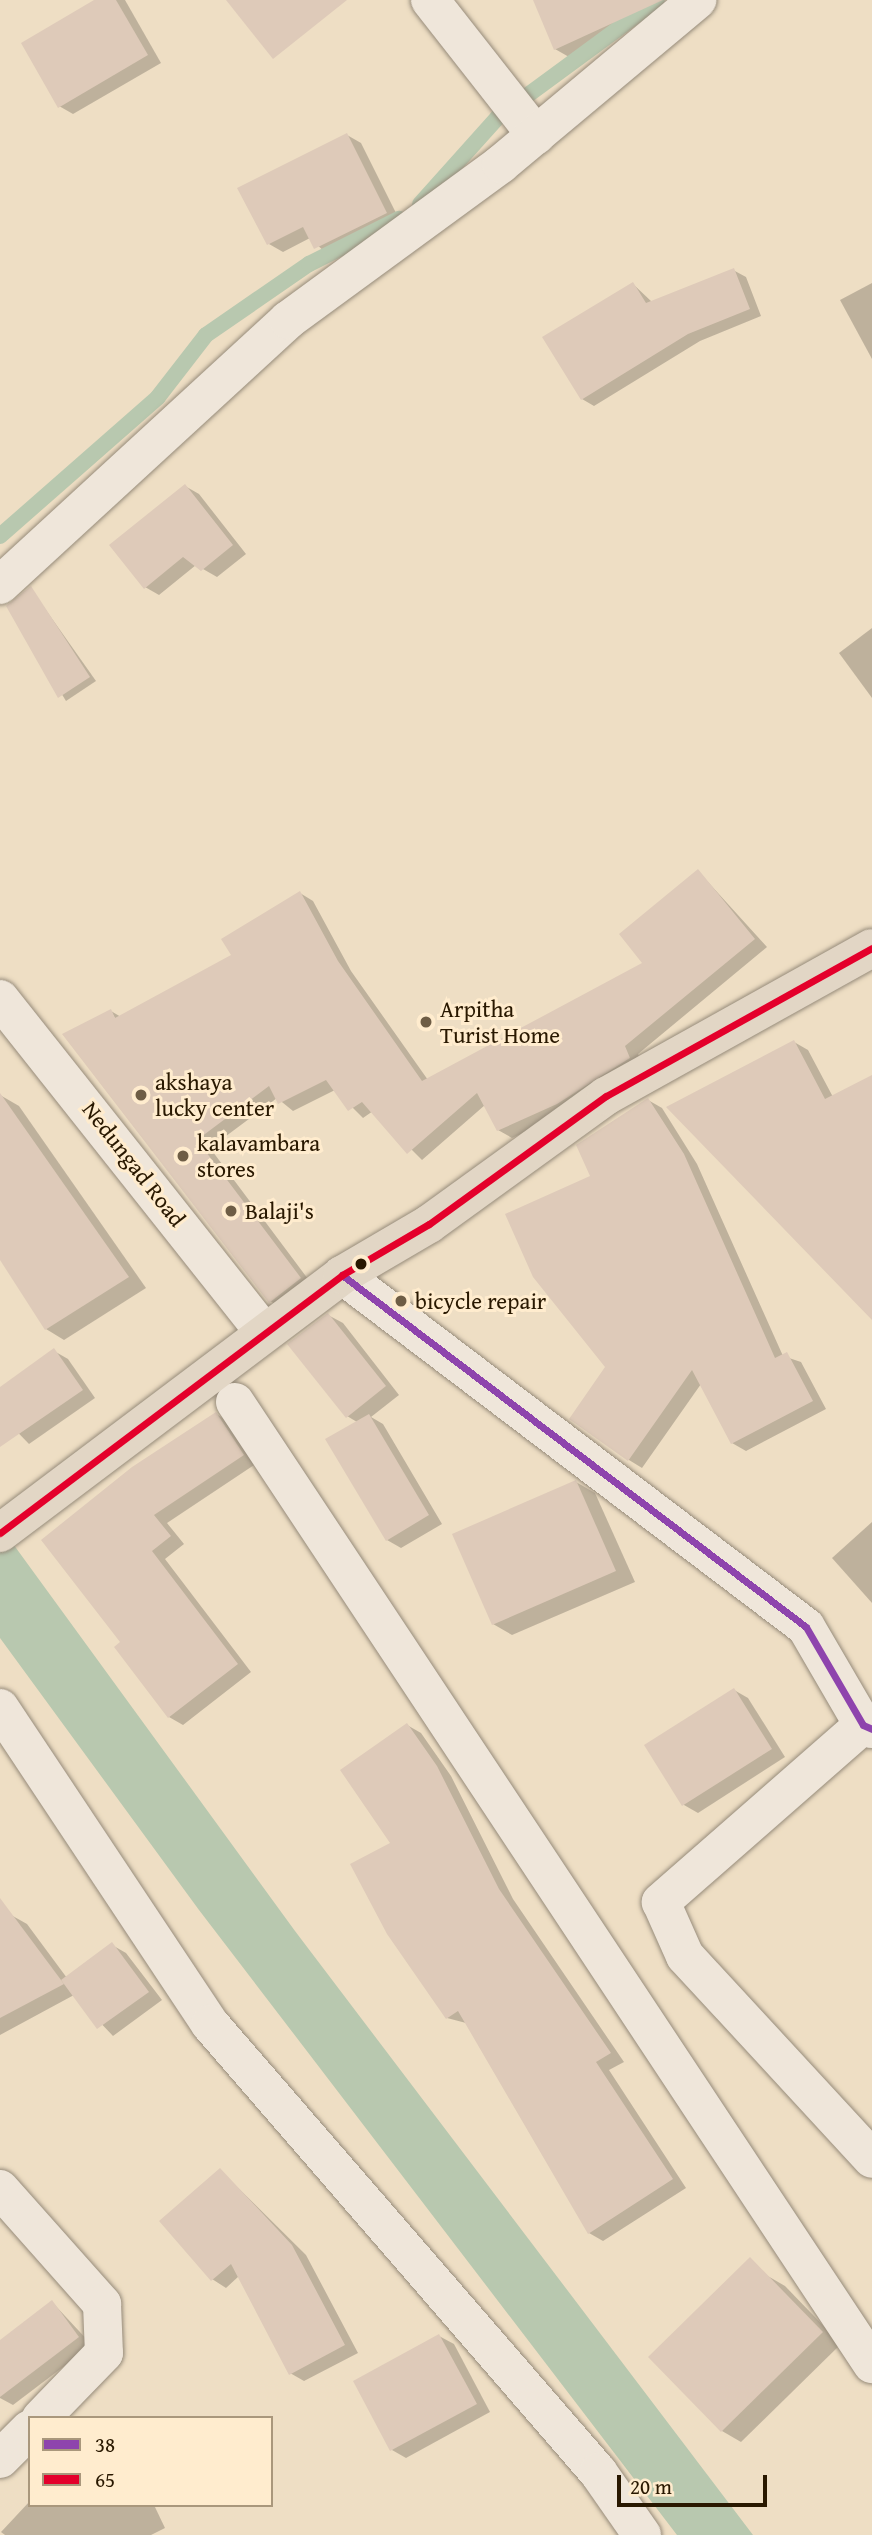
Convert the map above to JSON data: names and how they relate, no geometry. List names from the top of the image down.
{
  "streets": {
    "street": ["Nedungad Road"]
  },
  "places": [
    "Arpitha Turist Home",
    "akshaya lucky center",
    "kalavambara stores",
    "Balaji's",
    "bicycle repair"
  ],
  "lines": ["transit line 65", "transit line 38"],
  "legend": ["38", "65"],
  "scale_bar": "20 m"
}
